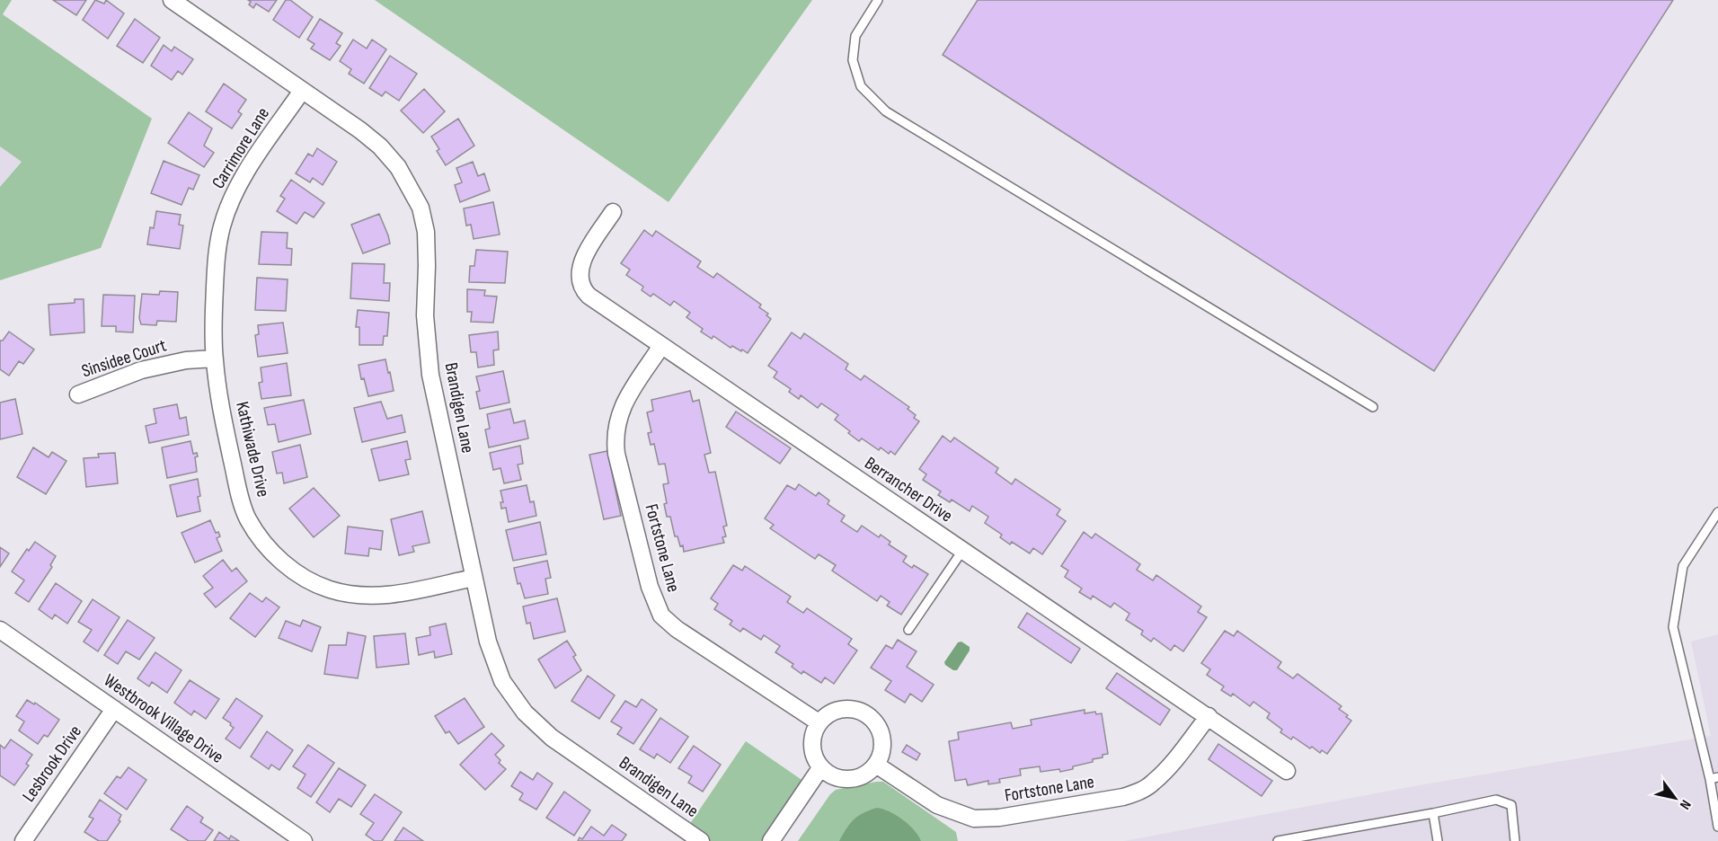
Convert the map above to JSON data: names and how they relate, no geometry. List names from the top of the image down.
{
  "streets": {
    "street": [
      "Carrimore Lane",
      "Sinsidee Court",
      "Brandigen Lane",
      "Kathiwade Drive",
      "Berrancher Drive",
      "Fortstone Lane",
      "Westbrook Village Drive",
      "Lesbrook Drive"
    ]
  },
  "crossings": [
    ["Carrimore Lane", "Sinsidee Court"],
    ["Carrimore Lane", "Brandigen Lane"],
    ["Carrimore Lane", "Kathiwade Drive"],
    ["Sinsidee Court", "Kathiwade Drive"],
    ["Brandigen Lane", "Kathiwade Drive"],
    ["Berrancher Drive", "Fortstone Lane"],
    ["Westbrook Village Drive", "Lesbrook Drive"]
  ],
  "north": "bottom right"
}
